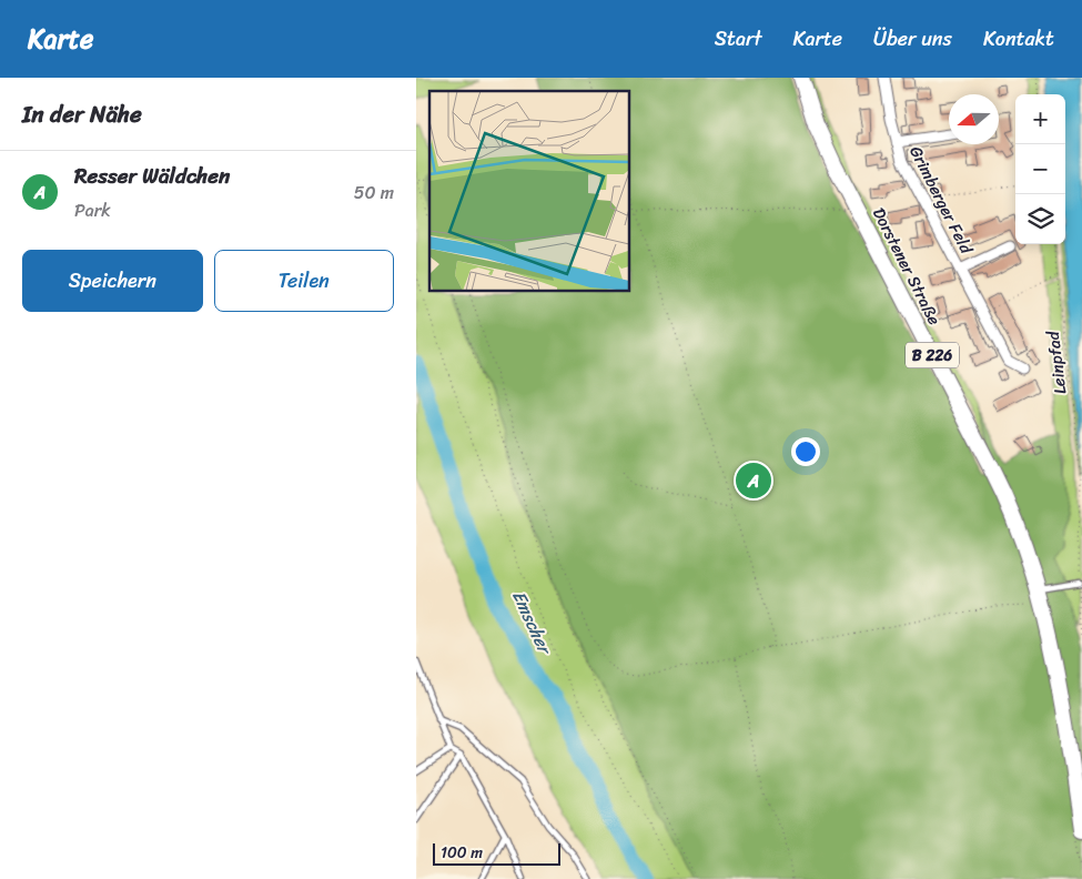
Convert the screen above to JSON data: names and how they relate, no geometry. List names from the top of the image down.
{
  "streets": {
    "main road": ["Dorstener Straße", "B 226"],
    "street": ["Grimberger Feld"],
    "path": ["Leinpfad"]
  },
  "water": ["Emscher"],
  "scale_bar": "100 m",
  "north": "left",
  "page": {
    "header": "Karte",
    "nav": [
      "Start",
      "Karte",
      "Über uns",
      "Kontakt"
    ],
    "heading": "In der Nähe",
    "map_buttons": ["+", "−"],
    "list": [
      {
        "mark": "A",
        "name": "Resser Wäldchen",
        "note": "Park",
        "value": "50 m"
      }
    ],
    "buttons": ["Speichern", "Teilen"],
    "pins": "A",
    "scale": "100 m"
  }
}
